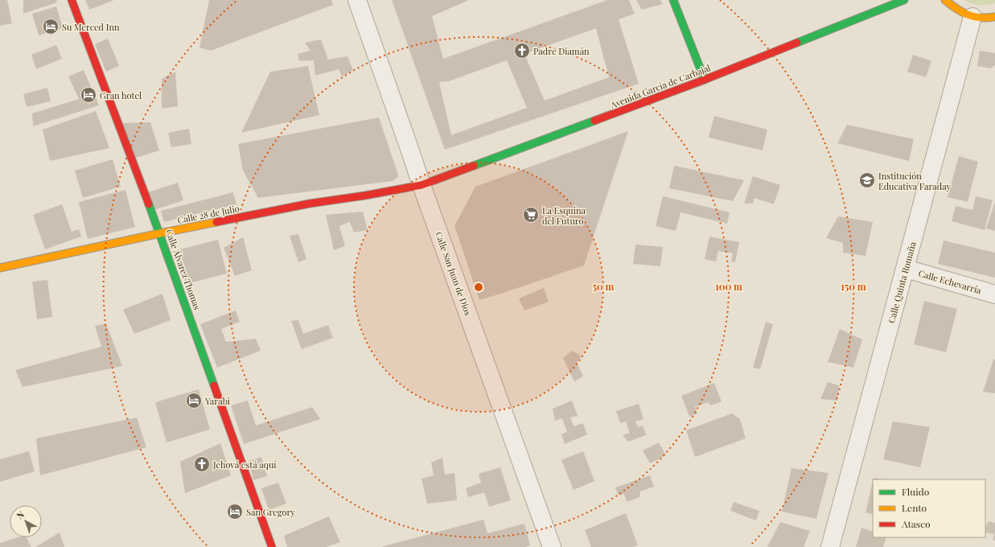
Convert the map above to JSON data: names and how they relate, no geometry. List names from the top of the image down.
{
  "streets": {
    "street": [
      "Avenida García de Carbajal",
      "Calle 28 de Julio",
      "Calle Álvarez Thomas",
      "Calle San Juan de Dios",
      "Calle Echevarría",
      "Calle Quinta Romaña"
    ]
  },
  "crossings": [
    ["Avenida García de Carbajal", "Calle 28 de Julio"],
    ["Avenida García de Carbajal", "Calle San Juan de Dios"],
    ["Calle 28 de Julio", "Calle Álvarez Thomas"],
    ["Calle 28 de Julio", "Calle San Juan de Dios"],
    ["Calle Echevarría", "Calle Quinta Romaña"]
  ],
  "places": {
    "hotel": [
      "Su Merced Inn",
      "Gran hotel",
      "Yarabi",
      "San Gregory"
    ],
    "church": ["Padre Diamán", "Jehová está aquí"],
    "school or university": ["Institución Educativa Faraday"],
    "supermarket": ["La Esquina del Futuro"]
  },
  "legend": ["Fluido", "Lento", "Atasco"],
  "north": "top left",
  "rings": ["50 m", "100 m", "150 m"]
}
